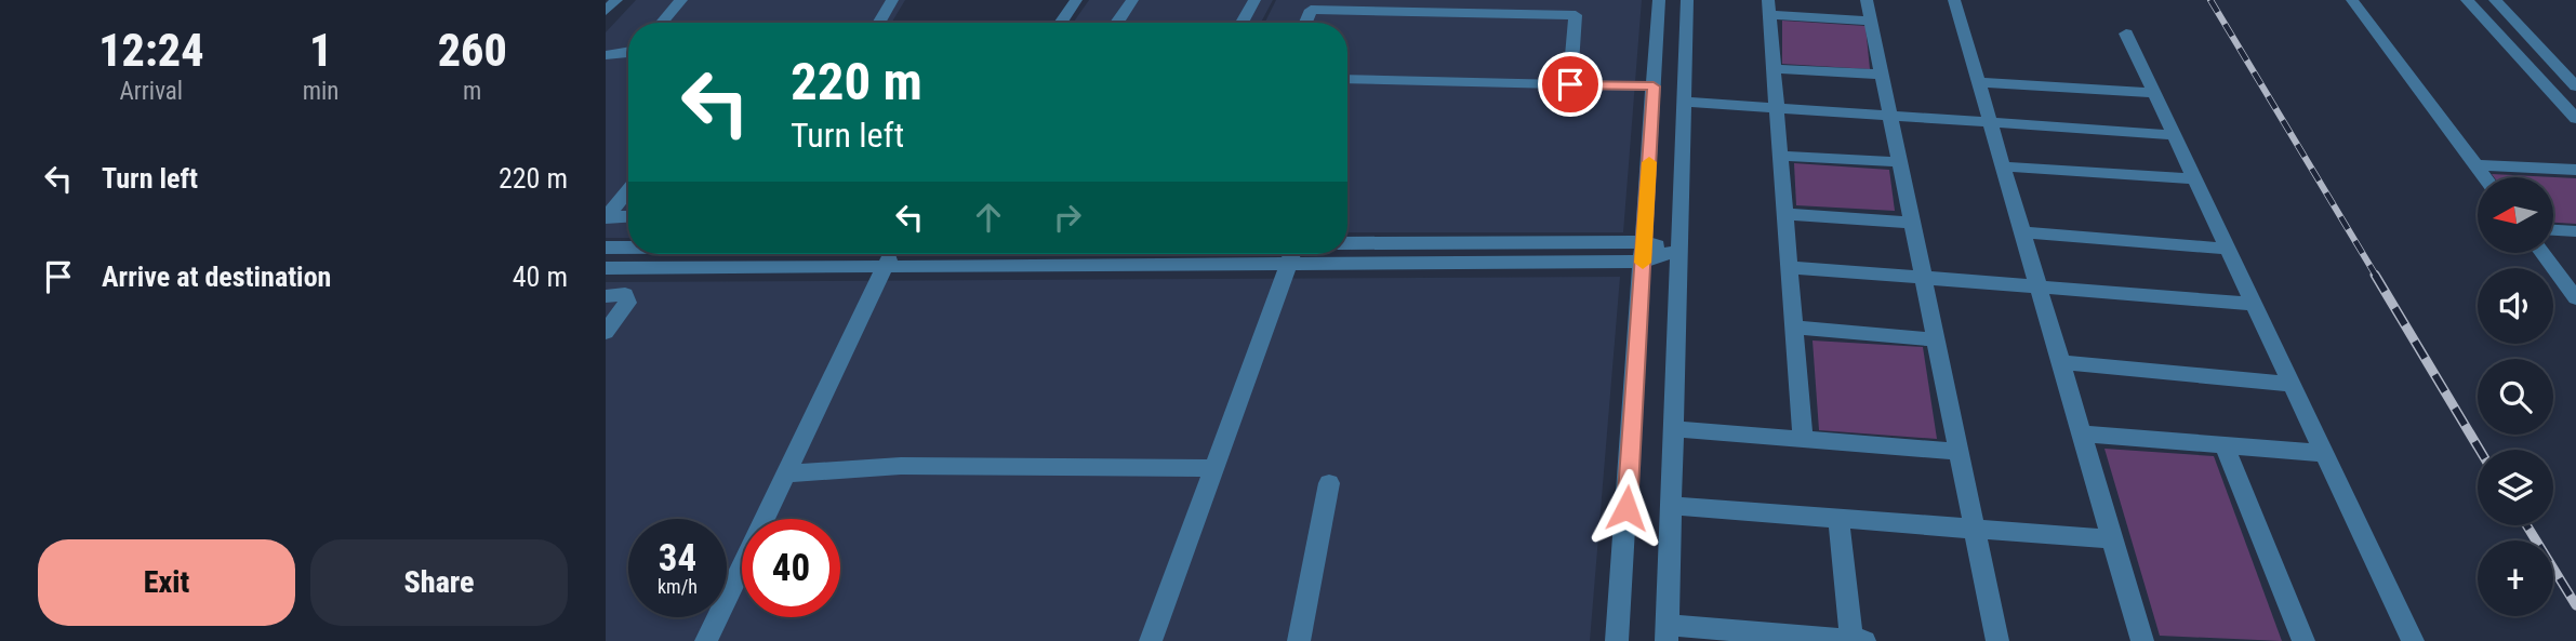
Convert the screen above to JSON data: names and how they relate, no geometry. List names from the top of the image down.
{
  "north": "left",
  "page": {
    "eta": [
      "12:24",
      "Arrival",
      "1",
      "min",
      "260",
      "m"
    ],
    "turn": ["220 m", "Turn left"],
    "list": [
      {
        "name": "Turn left",
        "value": "220 m"
      },
      {
        "name": "Arrive at destination",
        "value": "40 m"
      }
    ],
    "map_buttons": "+",
    "speed": "34 km/h",
    "limit": "40",
    "buttons": ["Exit", "Share"]
  }
}
